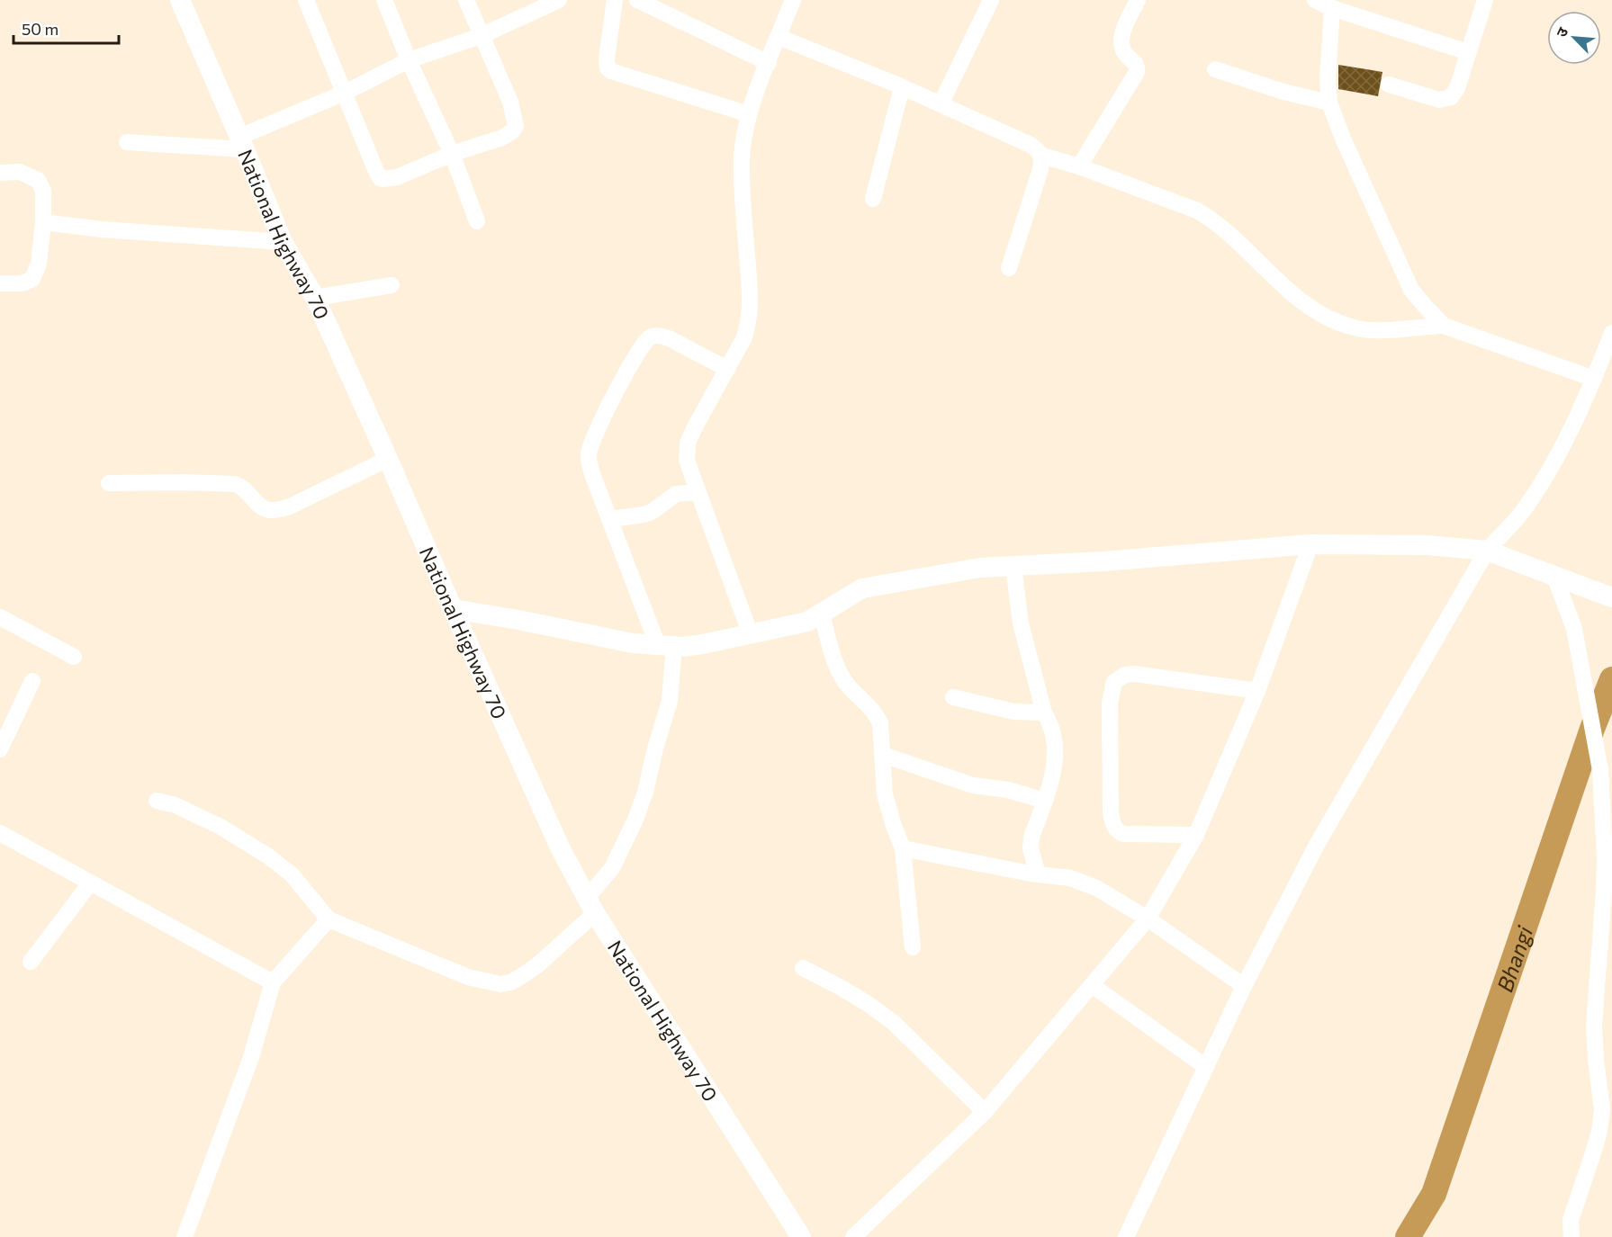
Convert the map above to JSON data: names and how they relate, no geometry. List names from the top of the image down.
{
  "streets": {
    "main road": ["National Highway 70"]
  },
  "water": ["Bhangi"],
  "scale_bar": "50 m",
  "north": "top left"
}
